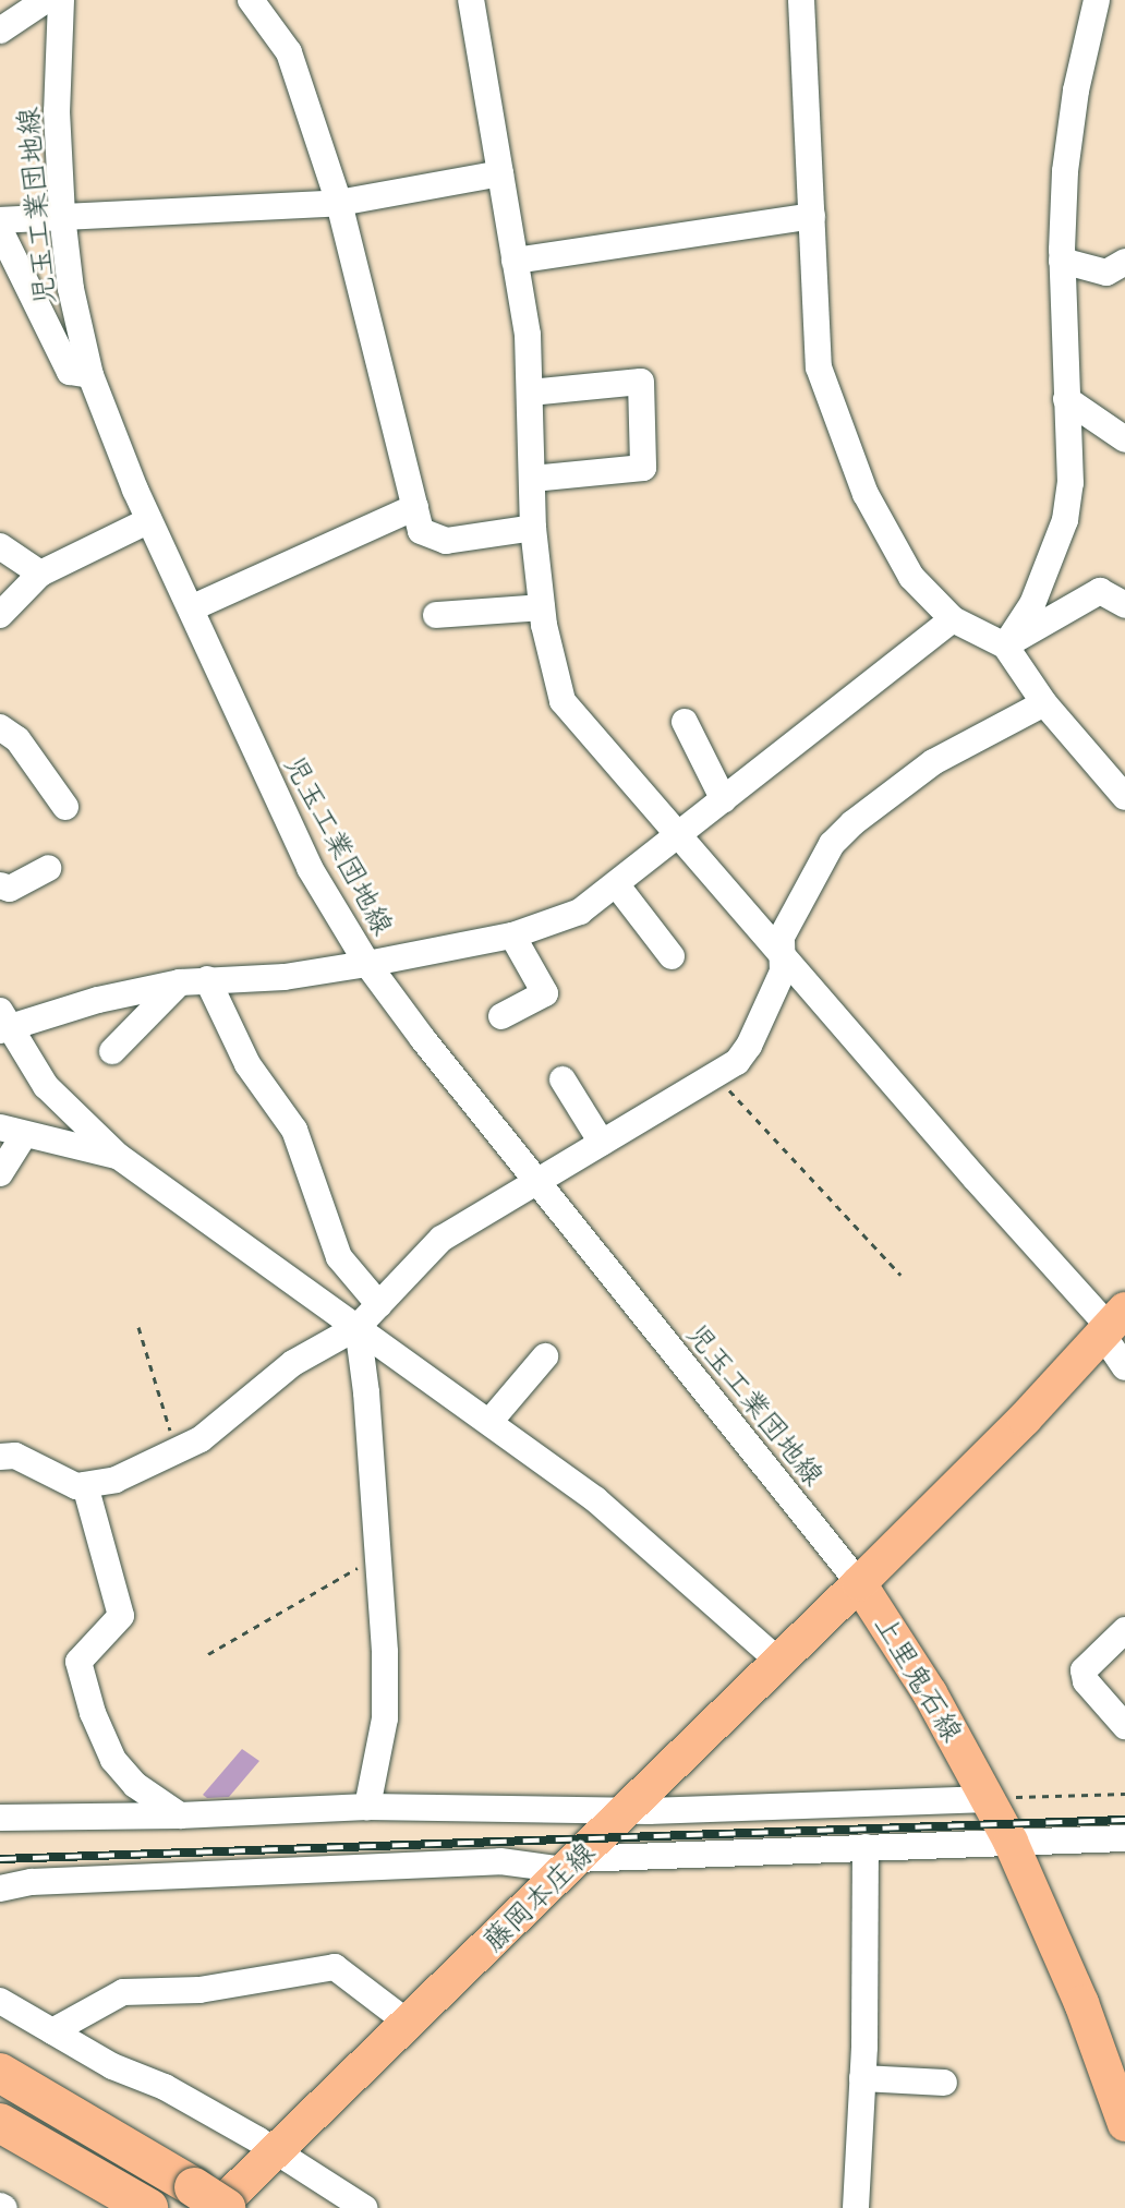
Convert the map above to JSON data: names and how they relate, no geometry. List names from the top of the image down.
{
  "streets": {
    "main road": ["上里鬼石線", "藤岡本庄線"],
    "street": ["児玉工業団地線"]
  },
  "crossings": [
    ["児玉工業団地線", "上里鬼石線"],
    ["児玉工業団地線", "藤岡本庄線"],
    ["上里鬼石線", "藤岡本庄線"]
  ]
}
